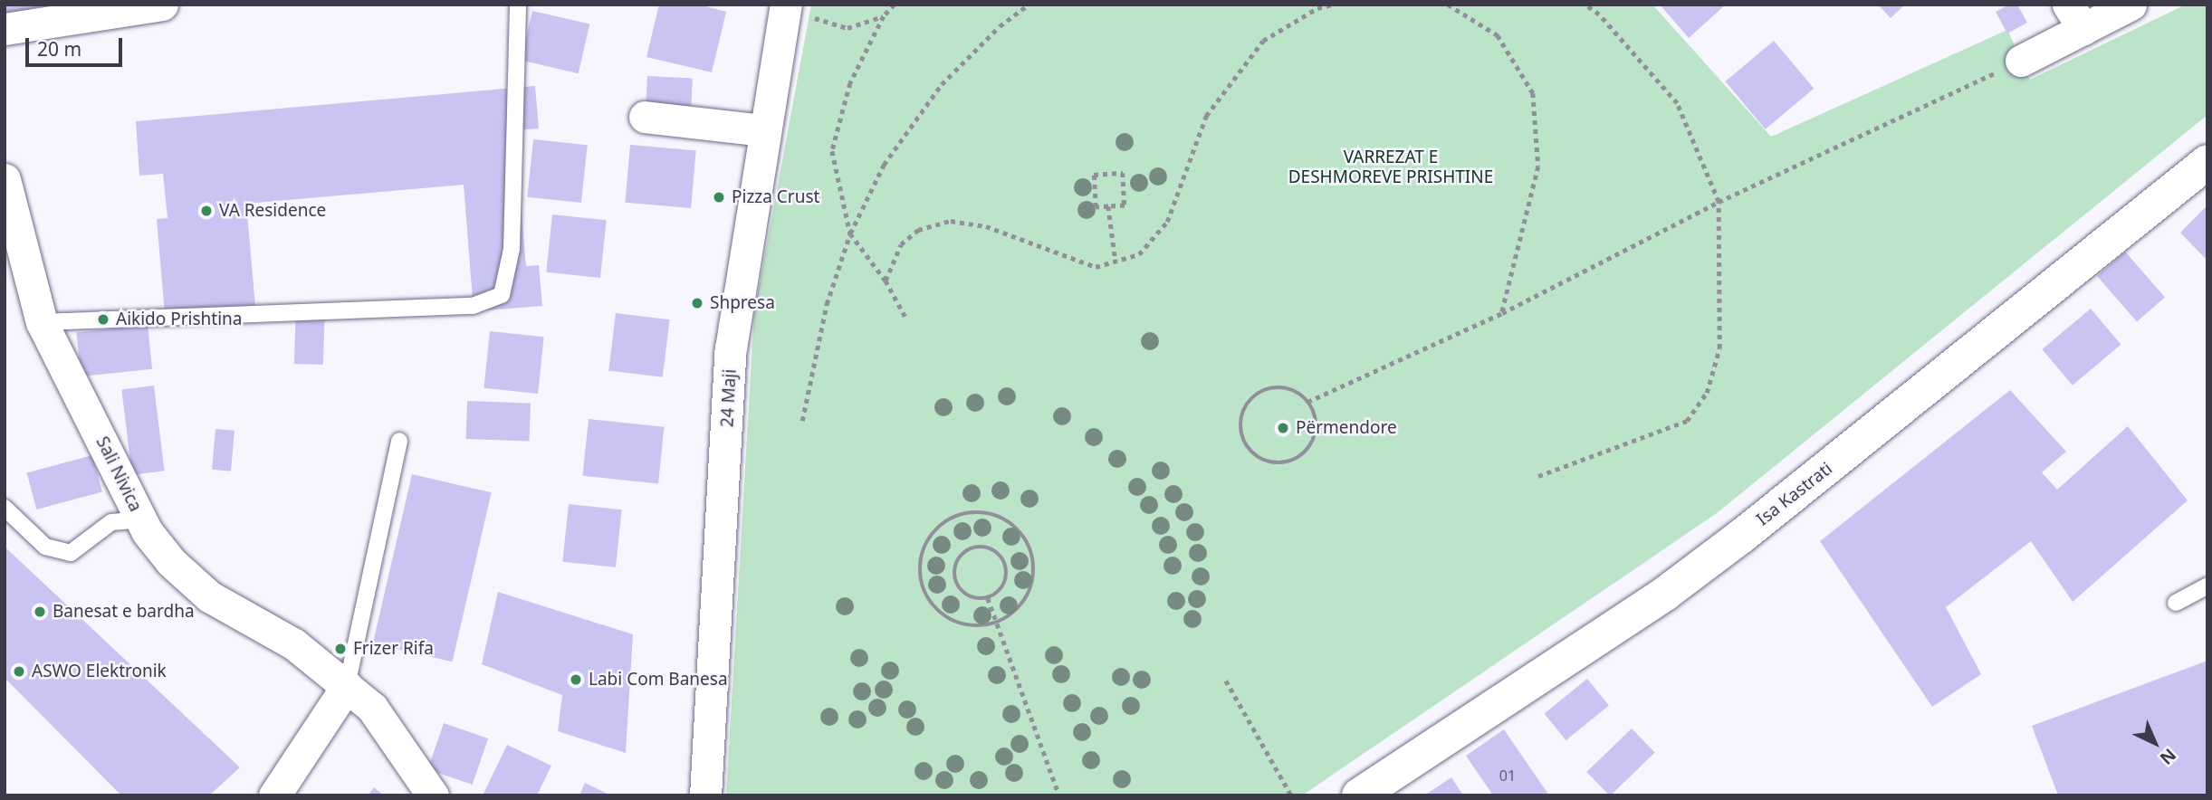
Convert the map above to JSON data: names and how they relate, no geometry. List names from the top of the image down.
{
  "streets": {
    "street": ["24 Maji", "Sali Nivica", "Isa Kastrati"]
  },
  "parks": ["VARREZAT E DESHMOREVE PRISHTINE"],
  "places": [
    "Pizza Crust",
    "VA Residence",
    "Shpresa",
    "Aikido Prishtina",
    "Përmendore",
    "Banesat e bardha",
    "Frizer Rifa",
    "ASWO Elektronik",
    "Labi Com Banesa"
  ],
  "house_numbers": ["01"],
  "scale_bar": "20 m",
  "north": "bottom right"
}
